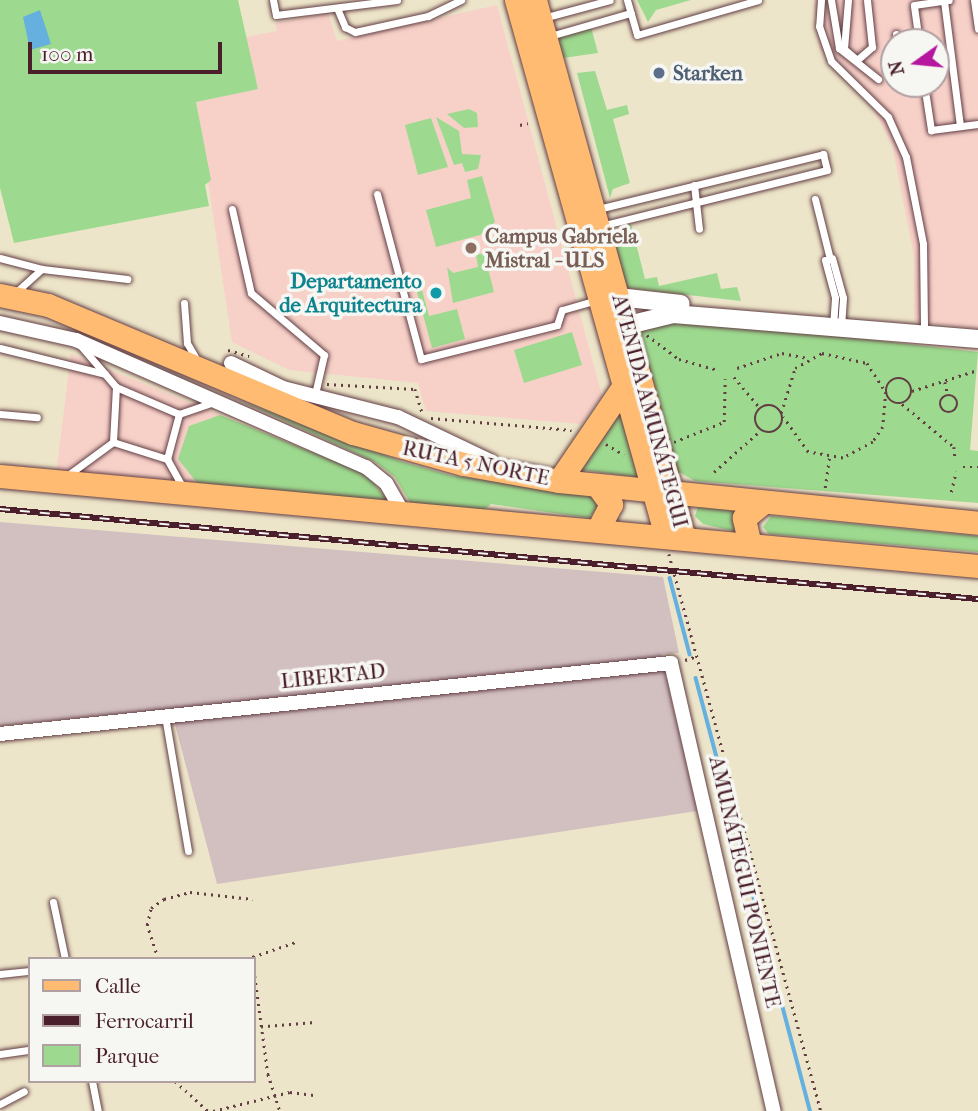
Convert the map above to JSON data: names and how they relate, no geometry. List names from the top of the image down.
{
  "streets": {
    "highway": ["RUTA 5 NORTE"],
    "main road": ["AVENIDA AMUNÁTEGUI"],
    "street": ["LIBERTAD", "AMUNÁTEGUI PONIENTE"]
  },
  "crossings": [
    ["AVENIDA AMUNÁTEGUI", "RUTA 5 NORTE"],
    ["LIBERTAD", "AMUNÁTEGUI PONIENTE"]
  ],
  "places": ["Starken", "Campus Gabriela Mistral - ULS", "Departamento de Arquitectura"],
  "legend": ["Calle", "Ferrocarril", "Parque"],
  "scale_bar": "100 m",
  "north": "left"
}
